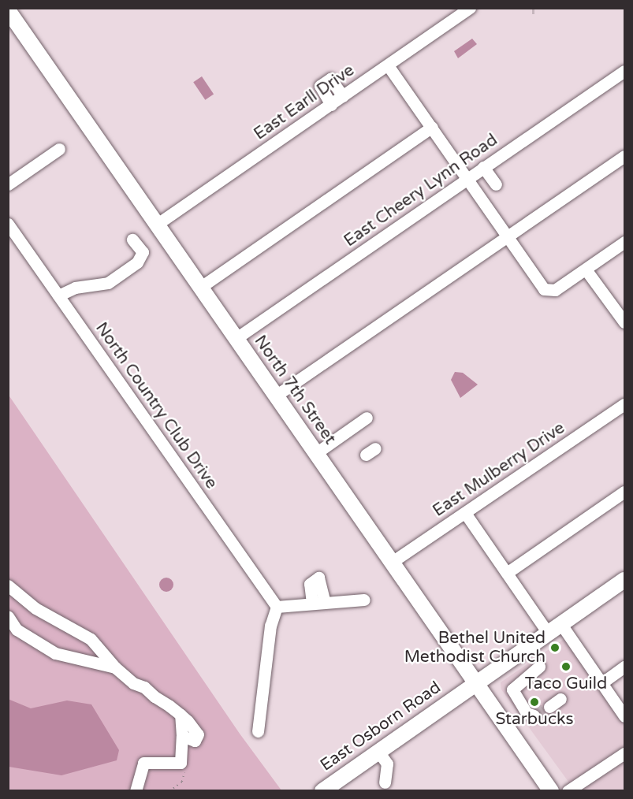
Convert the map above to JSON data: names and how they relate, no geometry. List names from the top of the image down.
{
  "streets": {
    "main road": ["North 7th Street", "East Osborn Road"],
    "street": [
      "East Earll Drive",
      "East Cheery Lynn Road",
      "North Country Club Drive",
      "East Mulberry Drive"
    ]
  },
  "crossings": [
    ["East Earll Drive", "North 7th Street"],
    ["East Cheery Lynn Road", "North 7th Street"],
    ["North 7th Street", "East Mulberry Drive"],
    ["North 7th Street", "East Osborn Road"]
  ],
  "places": ["Bethel United Methodist Church", "Taco Guild", "Starbucks"]
}
